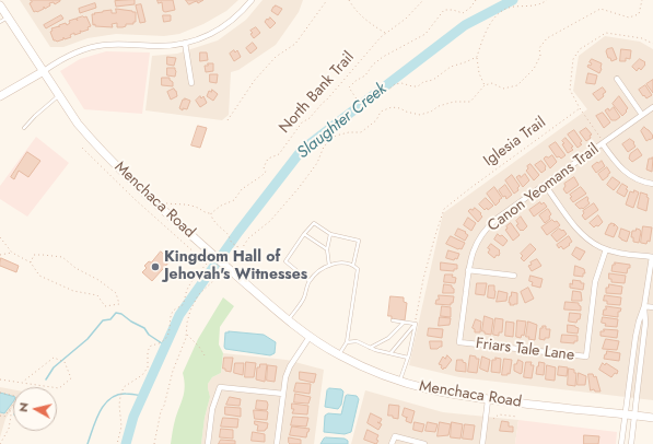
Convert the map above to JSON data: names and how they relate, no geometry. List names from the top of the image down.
{
  "streets": {
    "main road": ["Menchaca Road"],
    "street": ["Canon Yeomans Trail", "Friars Tale Lane"],
    "path": ["North Bank Trail", "Iglesia Trail"]
  },
  "crossings": [
    ["Canon Yeomans Trail", "Friars Tale Lane"]
  ],
  "water": ["Slaughter Creek"],
  "places": ["Kingdom Hall of Jehovah's Witnesses"],
  "north": "left"
}
